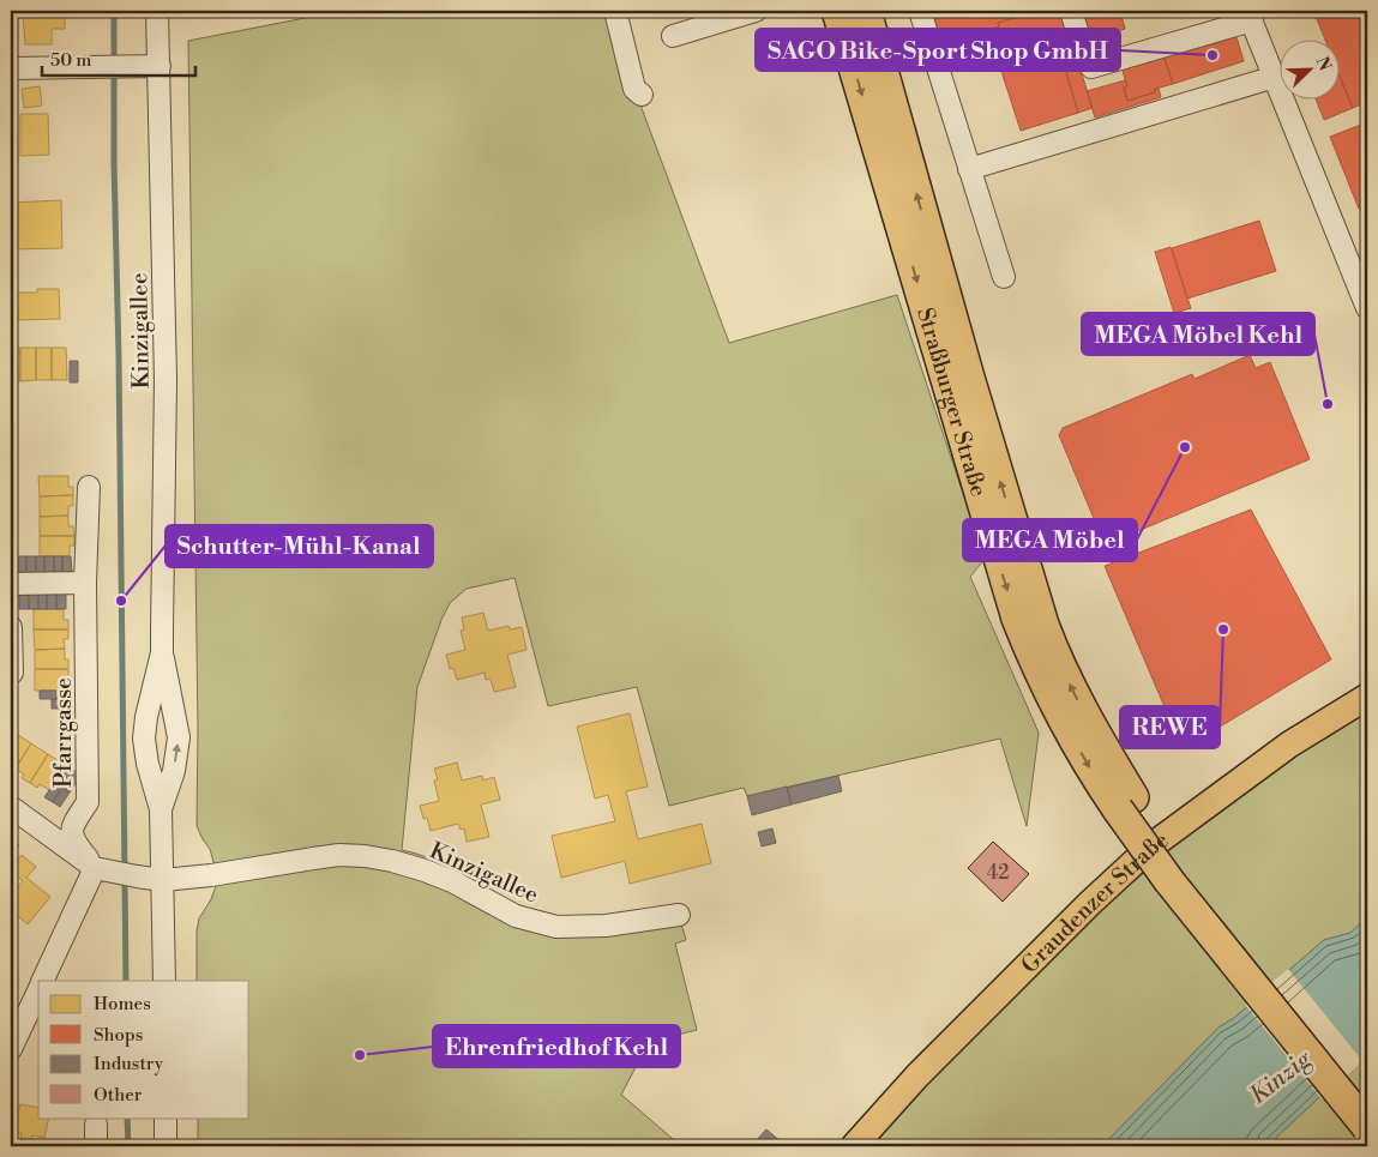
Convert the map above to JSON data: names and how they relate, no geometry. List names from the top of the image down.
{
  "streets": {
    "highway": ["Straßburger Straße"],
    "main road": ["Graudenzer Straße"],
    "street": ["Kinzigallee", "Pfarrgasse"]
  },
  "water": ["Kinzig"],
  "places": [
    "SAGO Bike-Sport Shop GmbH",
    "MEGA Möbel Kehl",
    "MEGA Möbel",
    "Schutter-Mühl-Kanal",
    "REWE",
    "Ehrenfriedhof Kehl"
  ],
  "house_numbers": ["42"],
  "legend": [
    "Homes",
    "Shops",
    "Industry",
    "Other"
  ],
  "scale_bar": "50 m",
  "north": "top right"
}
